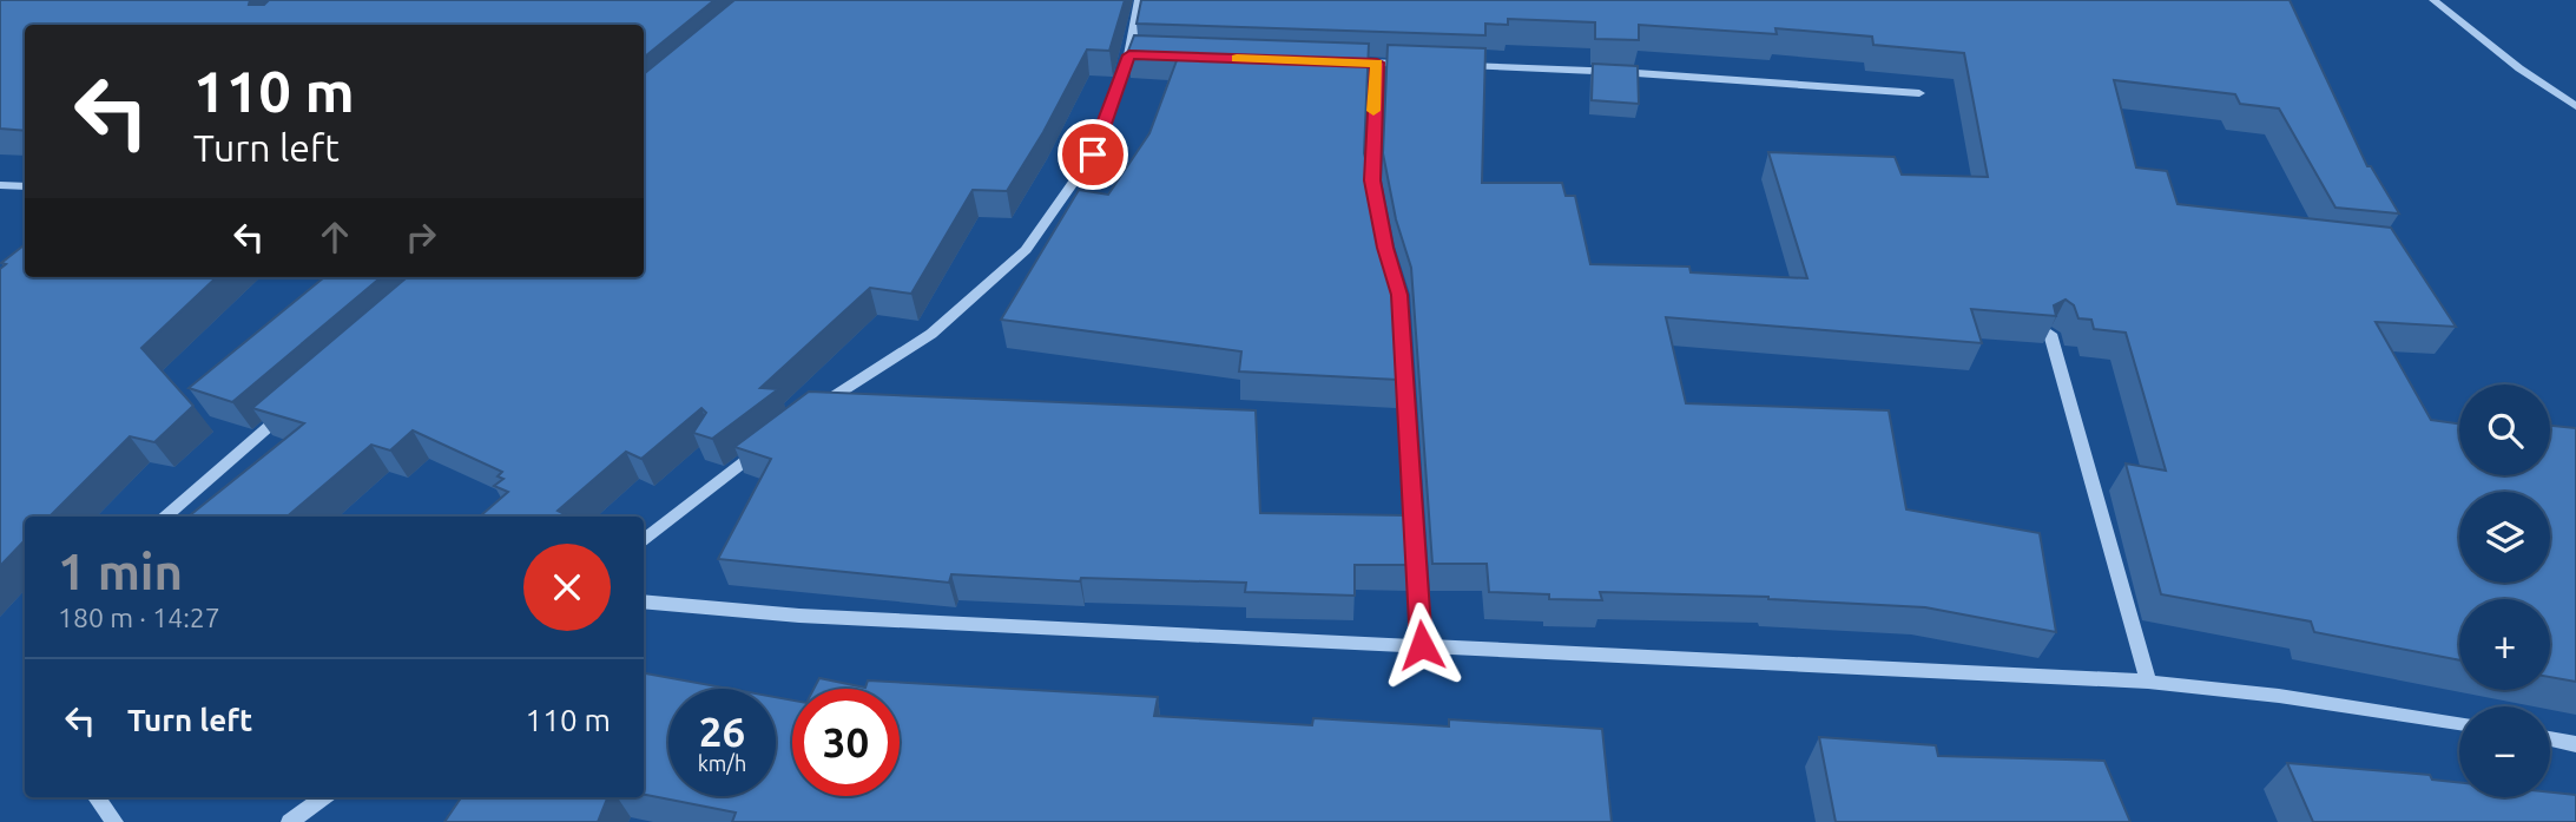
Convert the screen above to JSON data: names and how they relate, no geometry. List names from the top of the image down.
{
  "page": {
    "turn": ["110 m", "Turn left"],
    "map_buttons": ["+", "−"],
    "heading": ["1 min", "180 m · 14:27"],
    "list": [
      {
        "name": "Turn left",
        "value": "110 m"
      }
    ],
    "speed": "26 km/h",
    "limit": "30"
  }
}
